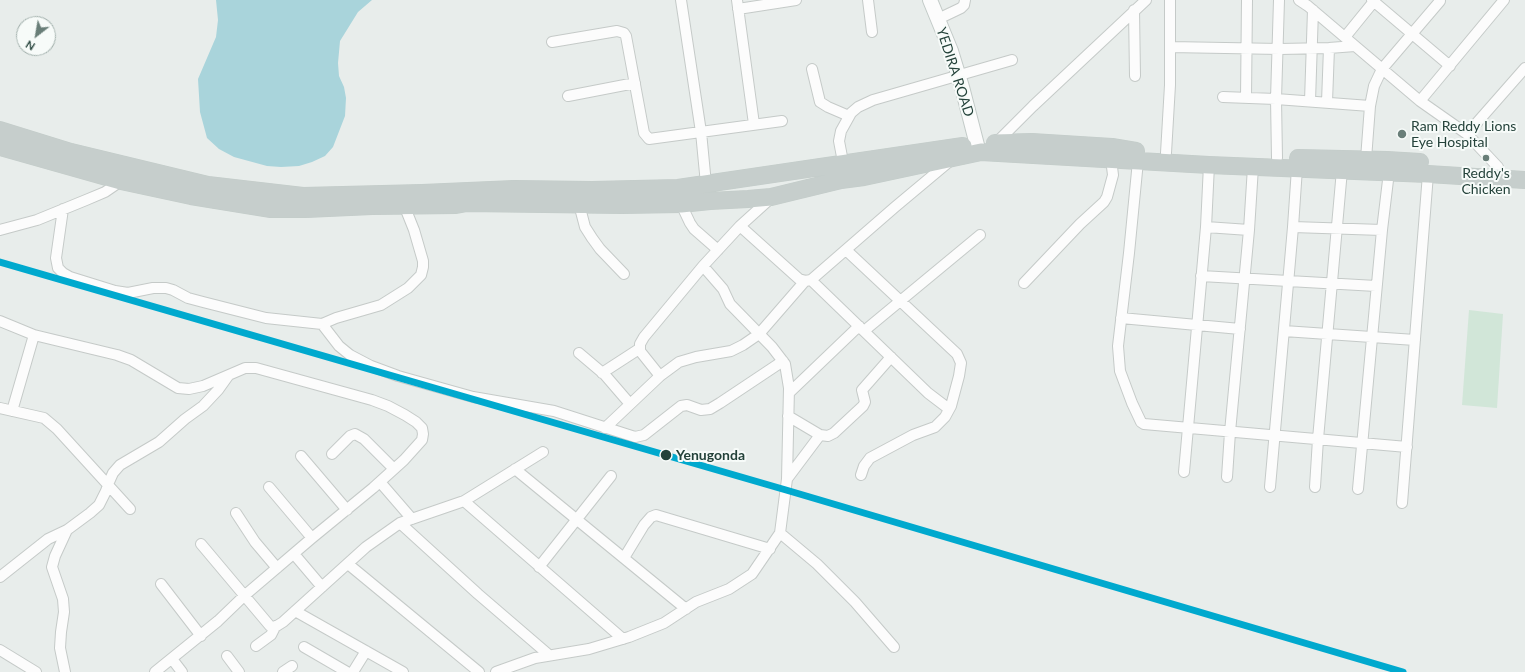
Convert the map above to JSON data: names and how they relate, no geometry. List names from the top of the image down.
{
  "streets": {
    "main road": ["YEDIRA ROAD"]
  },
  "places": ["Ram Reddy Lions Eye Hospital", "Reddy's Chicken", "Yenugonda"],
  "north": "bottom left"
}
